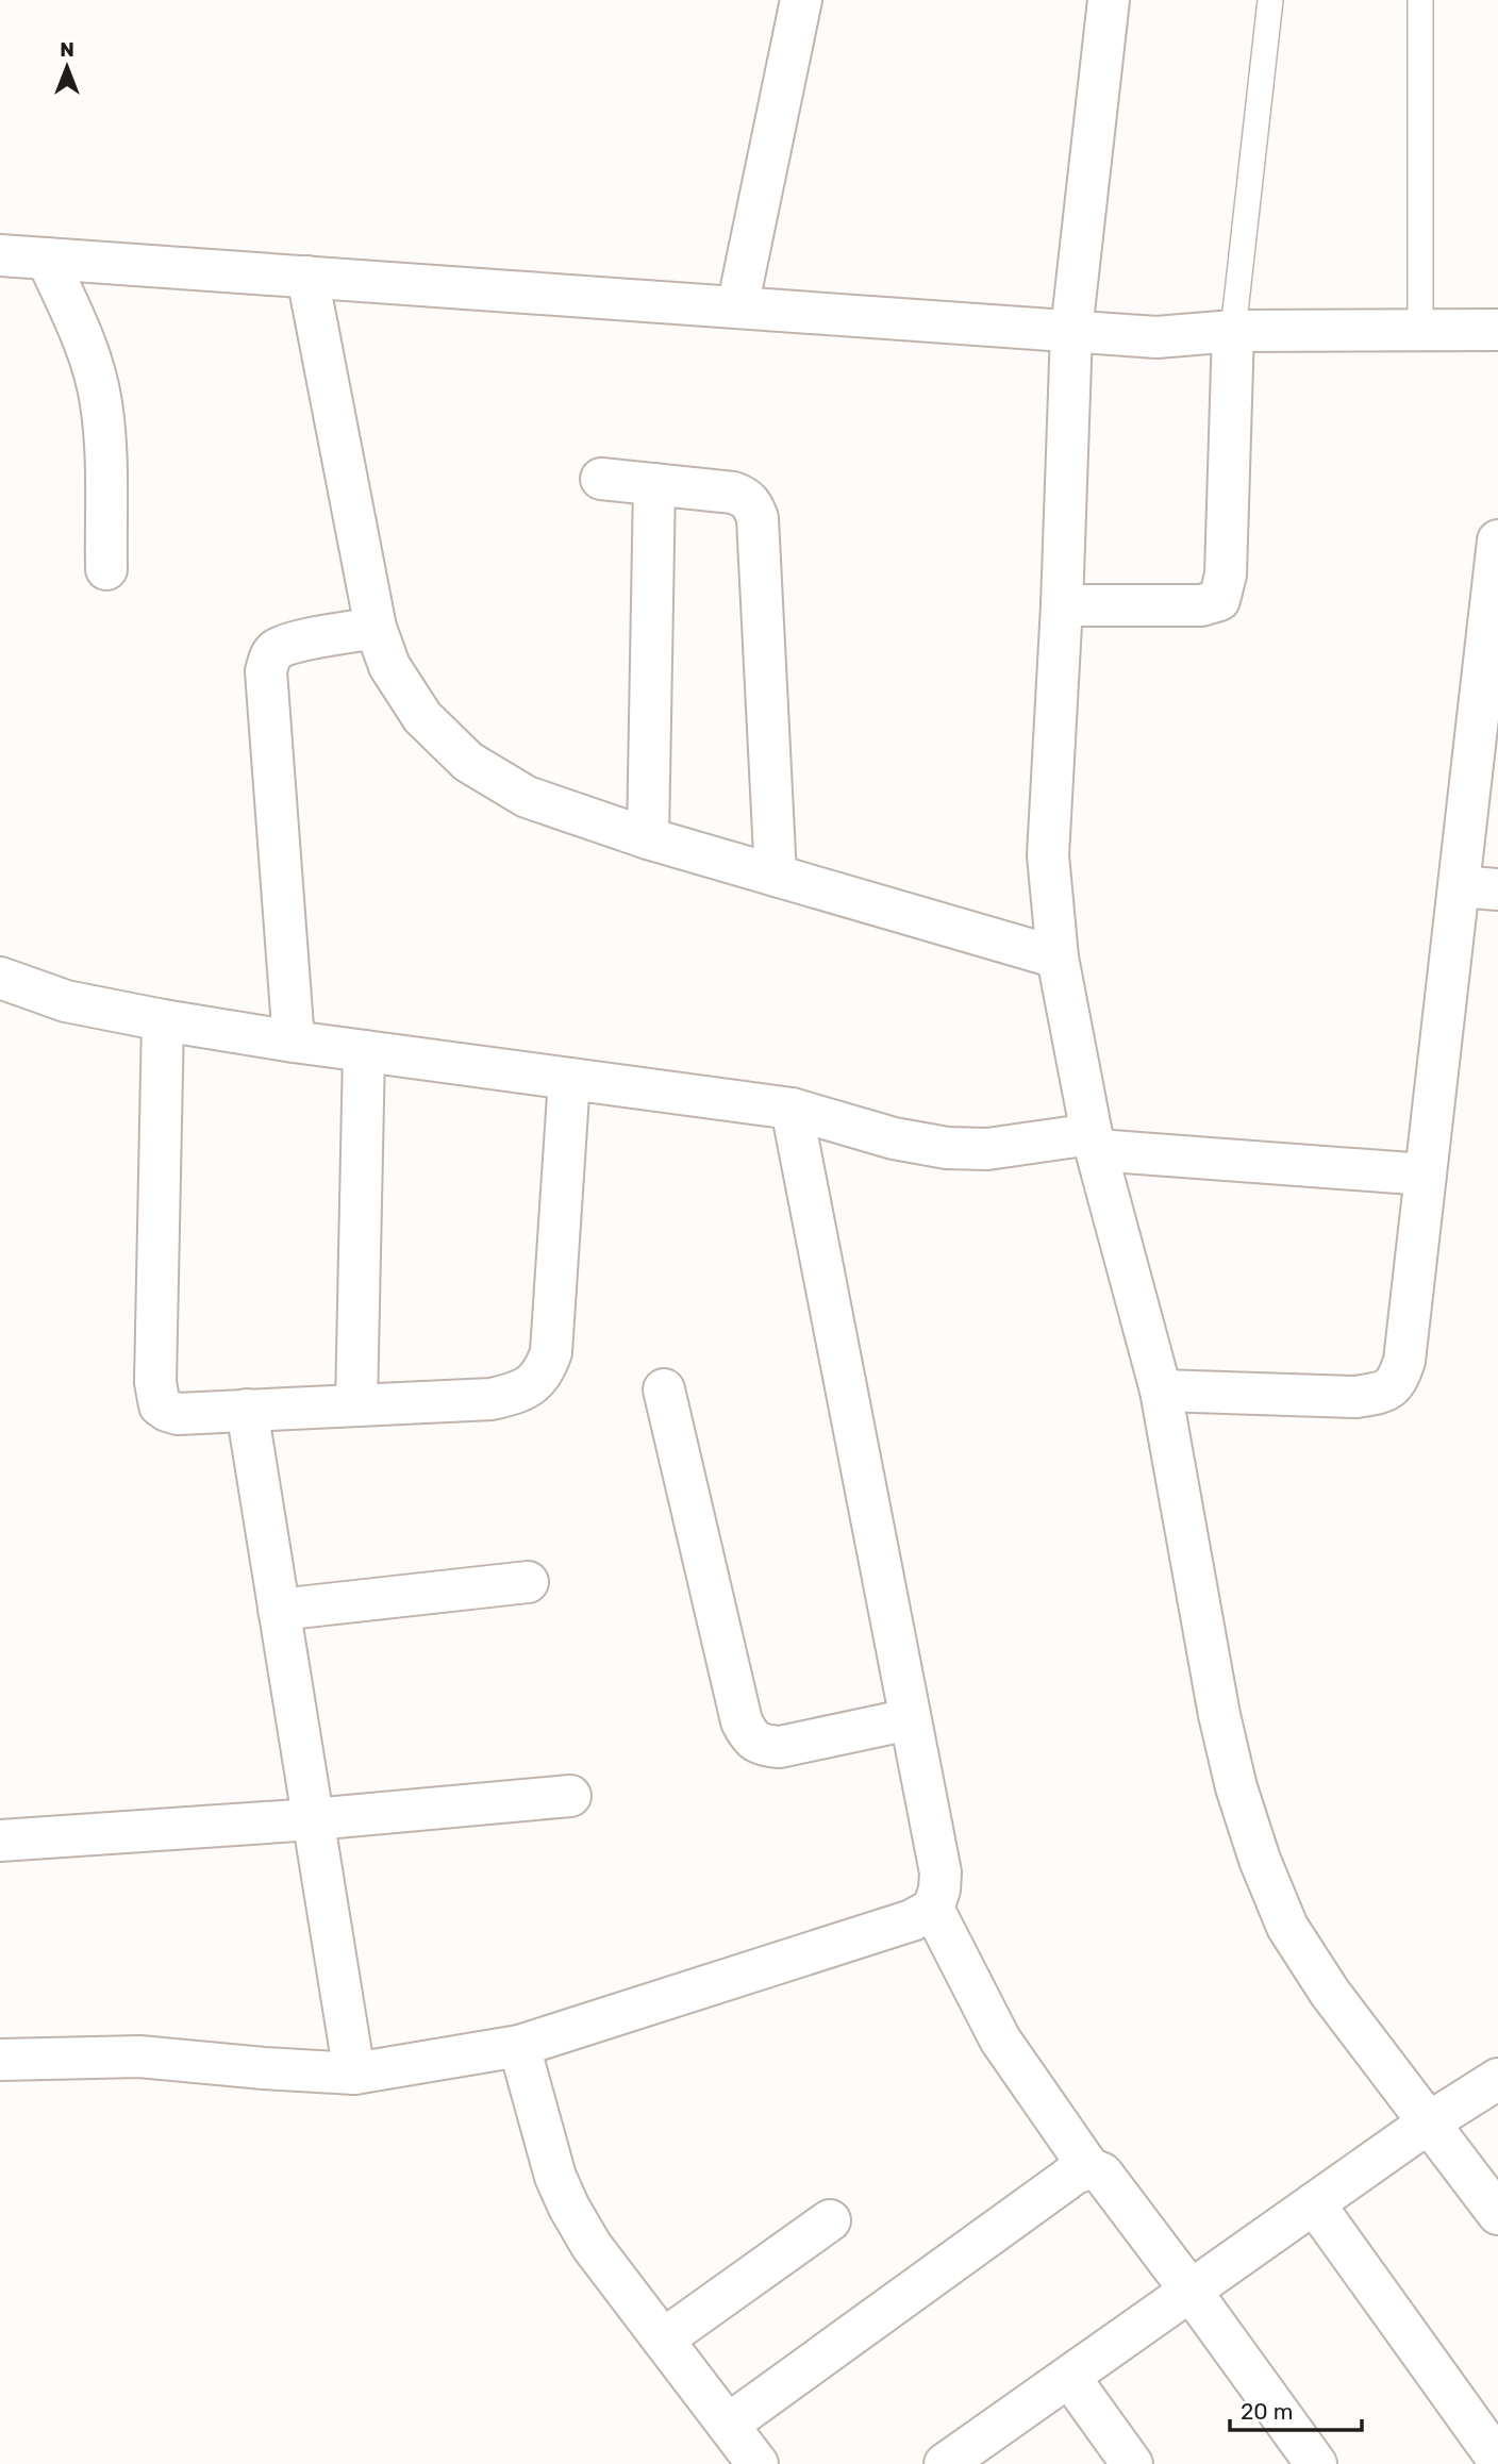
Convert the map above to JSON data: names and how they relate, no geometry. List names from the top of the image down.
{
  "scale_bar": "20 m",
  "north": "top"
}
